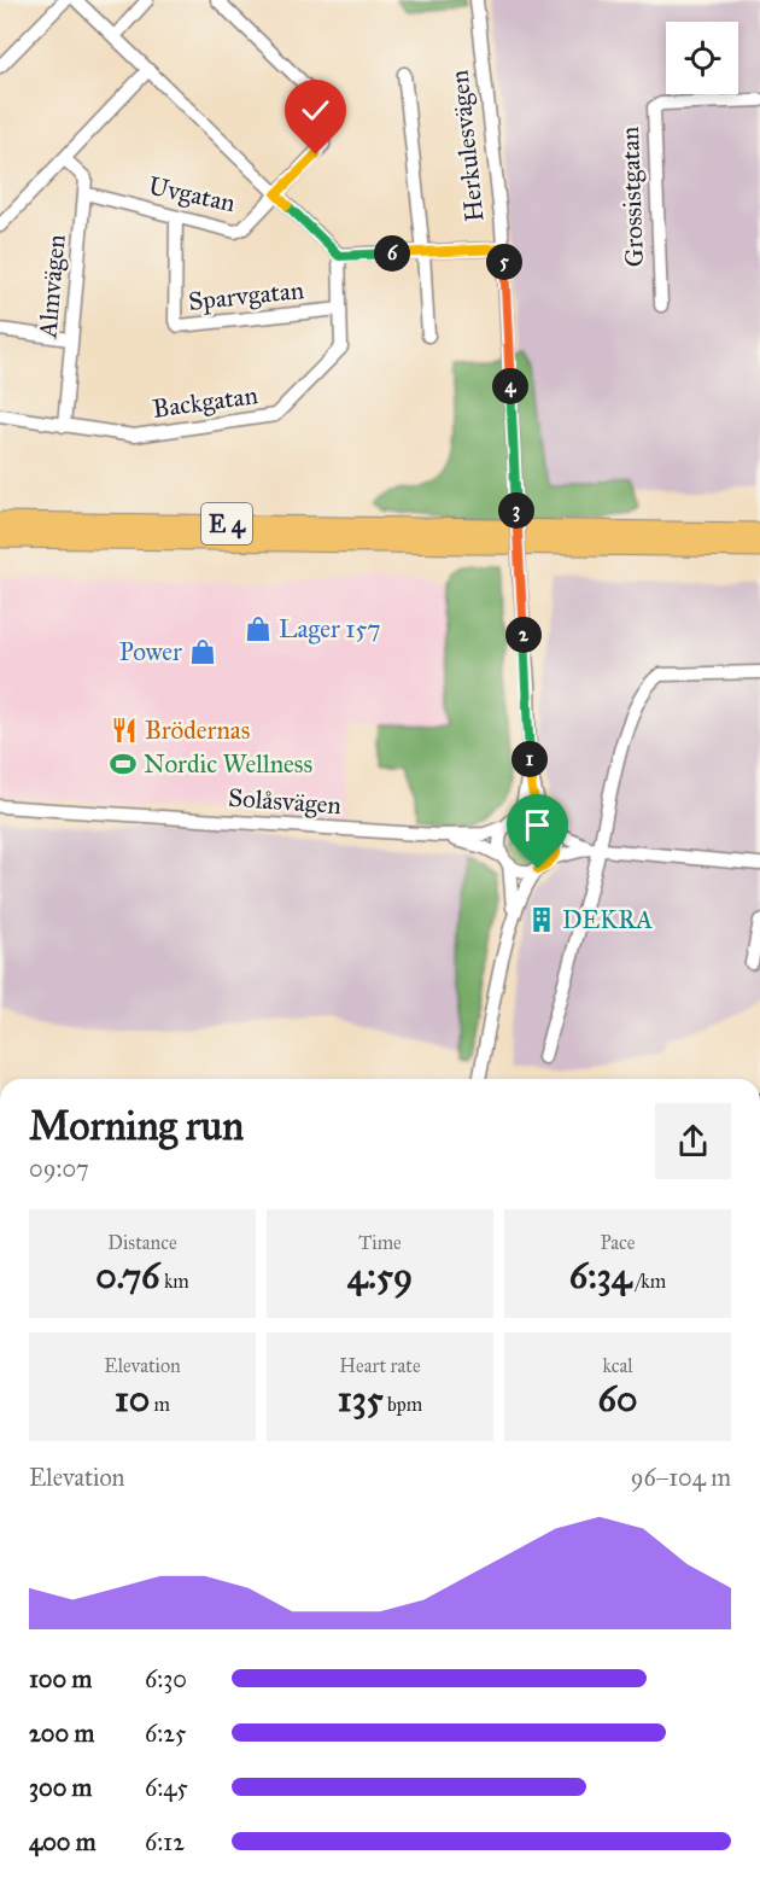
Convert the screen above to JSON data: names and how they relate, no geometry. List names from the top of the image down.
{
  "streets": {
    "highway": ["E 4"],
    "street": [
      "Herkulesvägen",
      "Uvgatan",
      "Grossistgatan",
      "Almvägen",
      "Sparvgatan",
      "Backgatan",
      "Solåsvägen"
    ]
  },
  "crossings": [
    ["Herkulesvägen", "Solåsvägen"],
    ["Uvgatan", "Almvägen"],
    ["Uvgatan", "Sparvgatan"],
    ["Almvägen", "Backgatan"],
    ["Sparvgatan", "Backgatan"]
  ],
  "places": {
    "shop": ["Lager 157", "Power"],
    "restaurant": ["Brödernas"],
    "sports": ["Nordic Wellness"],
    "building": ["DEKRA"]
  },
  "page": {
    "pins": [
      "6",
      "5",
      "4",
      "3",
      "2",
      "1"
    ],
    "heading": ["Morning run", "09:07"],
    "stats": [
      ["Distance", "0.76 km"],
      ["Time", "4:59"],
      ["Pace", "6:34 /km"],
      ["Elevation", "10 m"],
      ["Heart rate", "135 bpm"],
      ["kcal", "60"]
    ],
    "chart": ["Elevation", "96–104 m"],
    "list": [
      {
        "name": "100 m",
        "note": "6:30"
      },
      {
        "name": "200 m",
        "note": "6:25"
      },
      {
        "name": "300 m",
        "note": "6:45"
      },
      {
        "name": "400 m",
        "note": "6:12"
      }
    ]
  }
}
